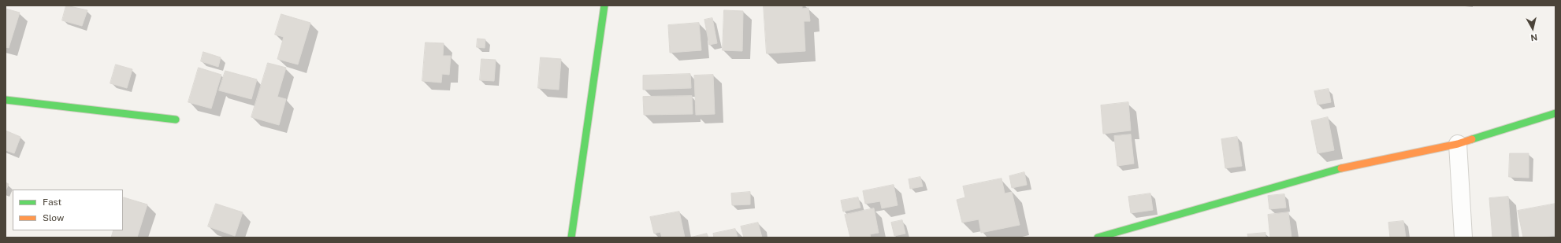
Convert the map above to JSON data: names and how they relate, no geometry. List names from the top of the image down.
{
  "legend": ["Fast", "Slow"],
  "north": "bottom"
}
